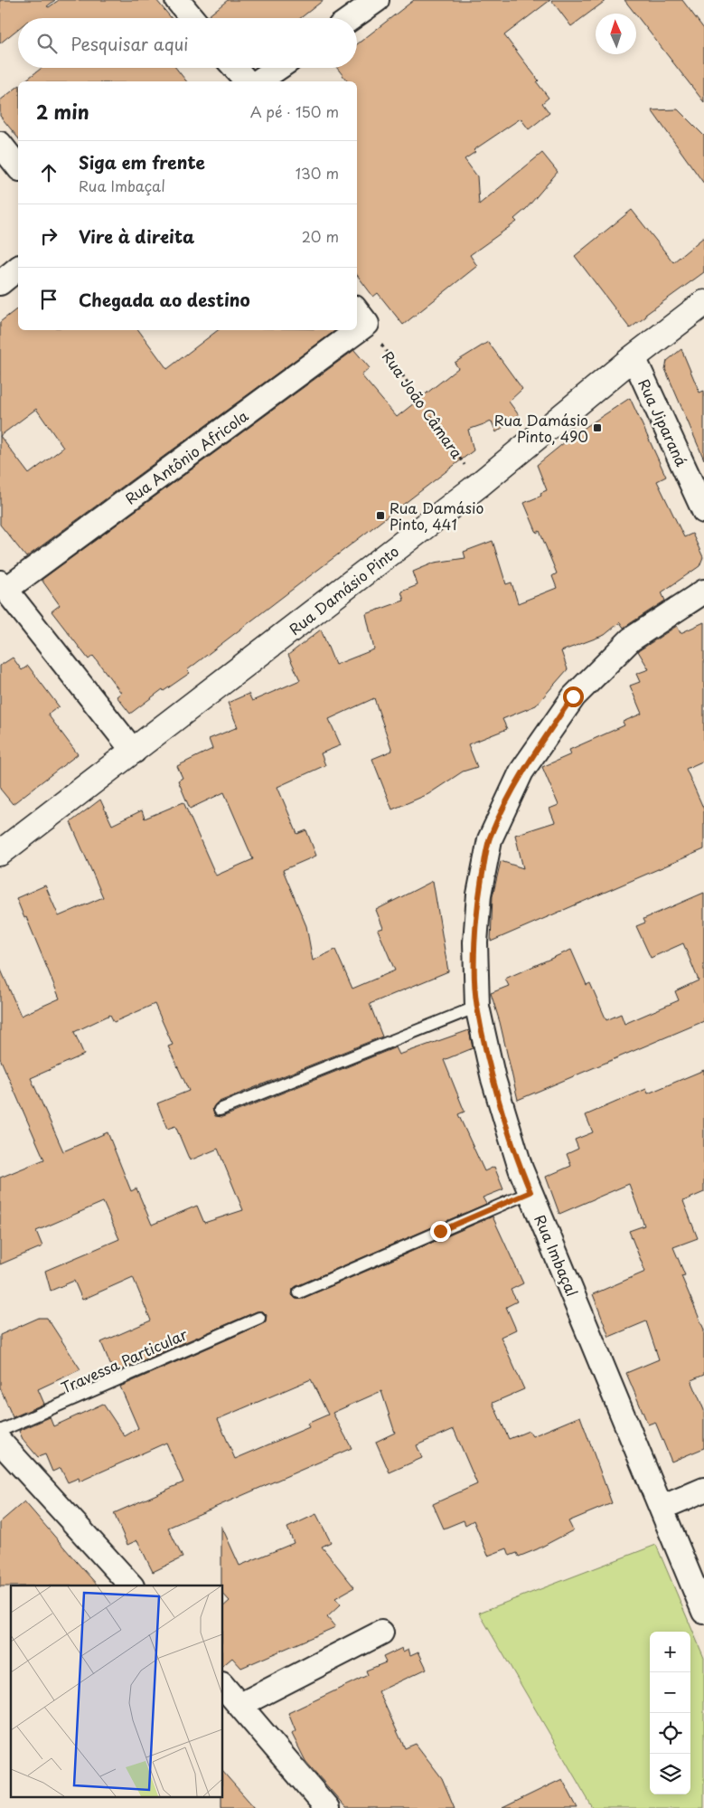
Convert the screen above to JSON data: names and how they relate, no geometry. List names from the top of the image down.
{
  "streets": {
    "street": [
      "Rua Jiparaná",
      "Rua Antônio Africola",
      "Rua Damásio Pinto",
      "Rua Imbaçal"
    ],
    "lane": ["Travessa Particular"],
    "path": ["Rua João Câmara"]
  },
  "crossings": [
    ["Rua João Câmara", "Rua Damásio Pinto"],
    ["Rua Jiparaná", "Rua Damásio Pinto"]
  ],
  "places": {
    "transit": ["Rua Damásio Pinto, 490", "Rua Damásio Pinto, 441"]
  },
  "north": "top",
  "page": {
    "search": "Pesquisar aqui",
    "heading": ["2 min", "A pé · 150 m"],
    "list": [
      ["Siga em frente", "Rua Imbaçal", "130 m"],
      ["Vire à direita", "20 m"],
      "Chegada ao destino"
    ],
    "map_buttons": ["+", "−"]
  }
}
